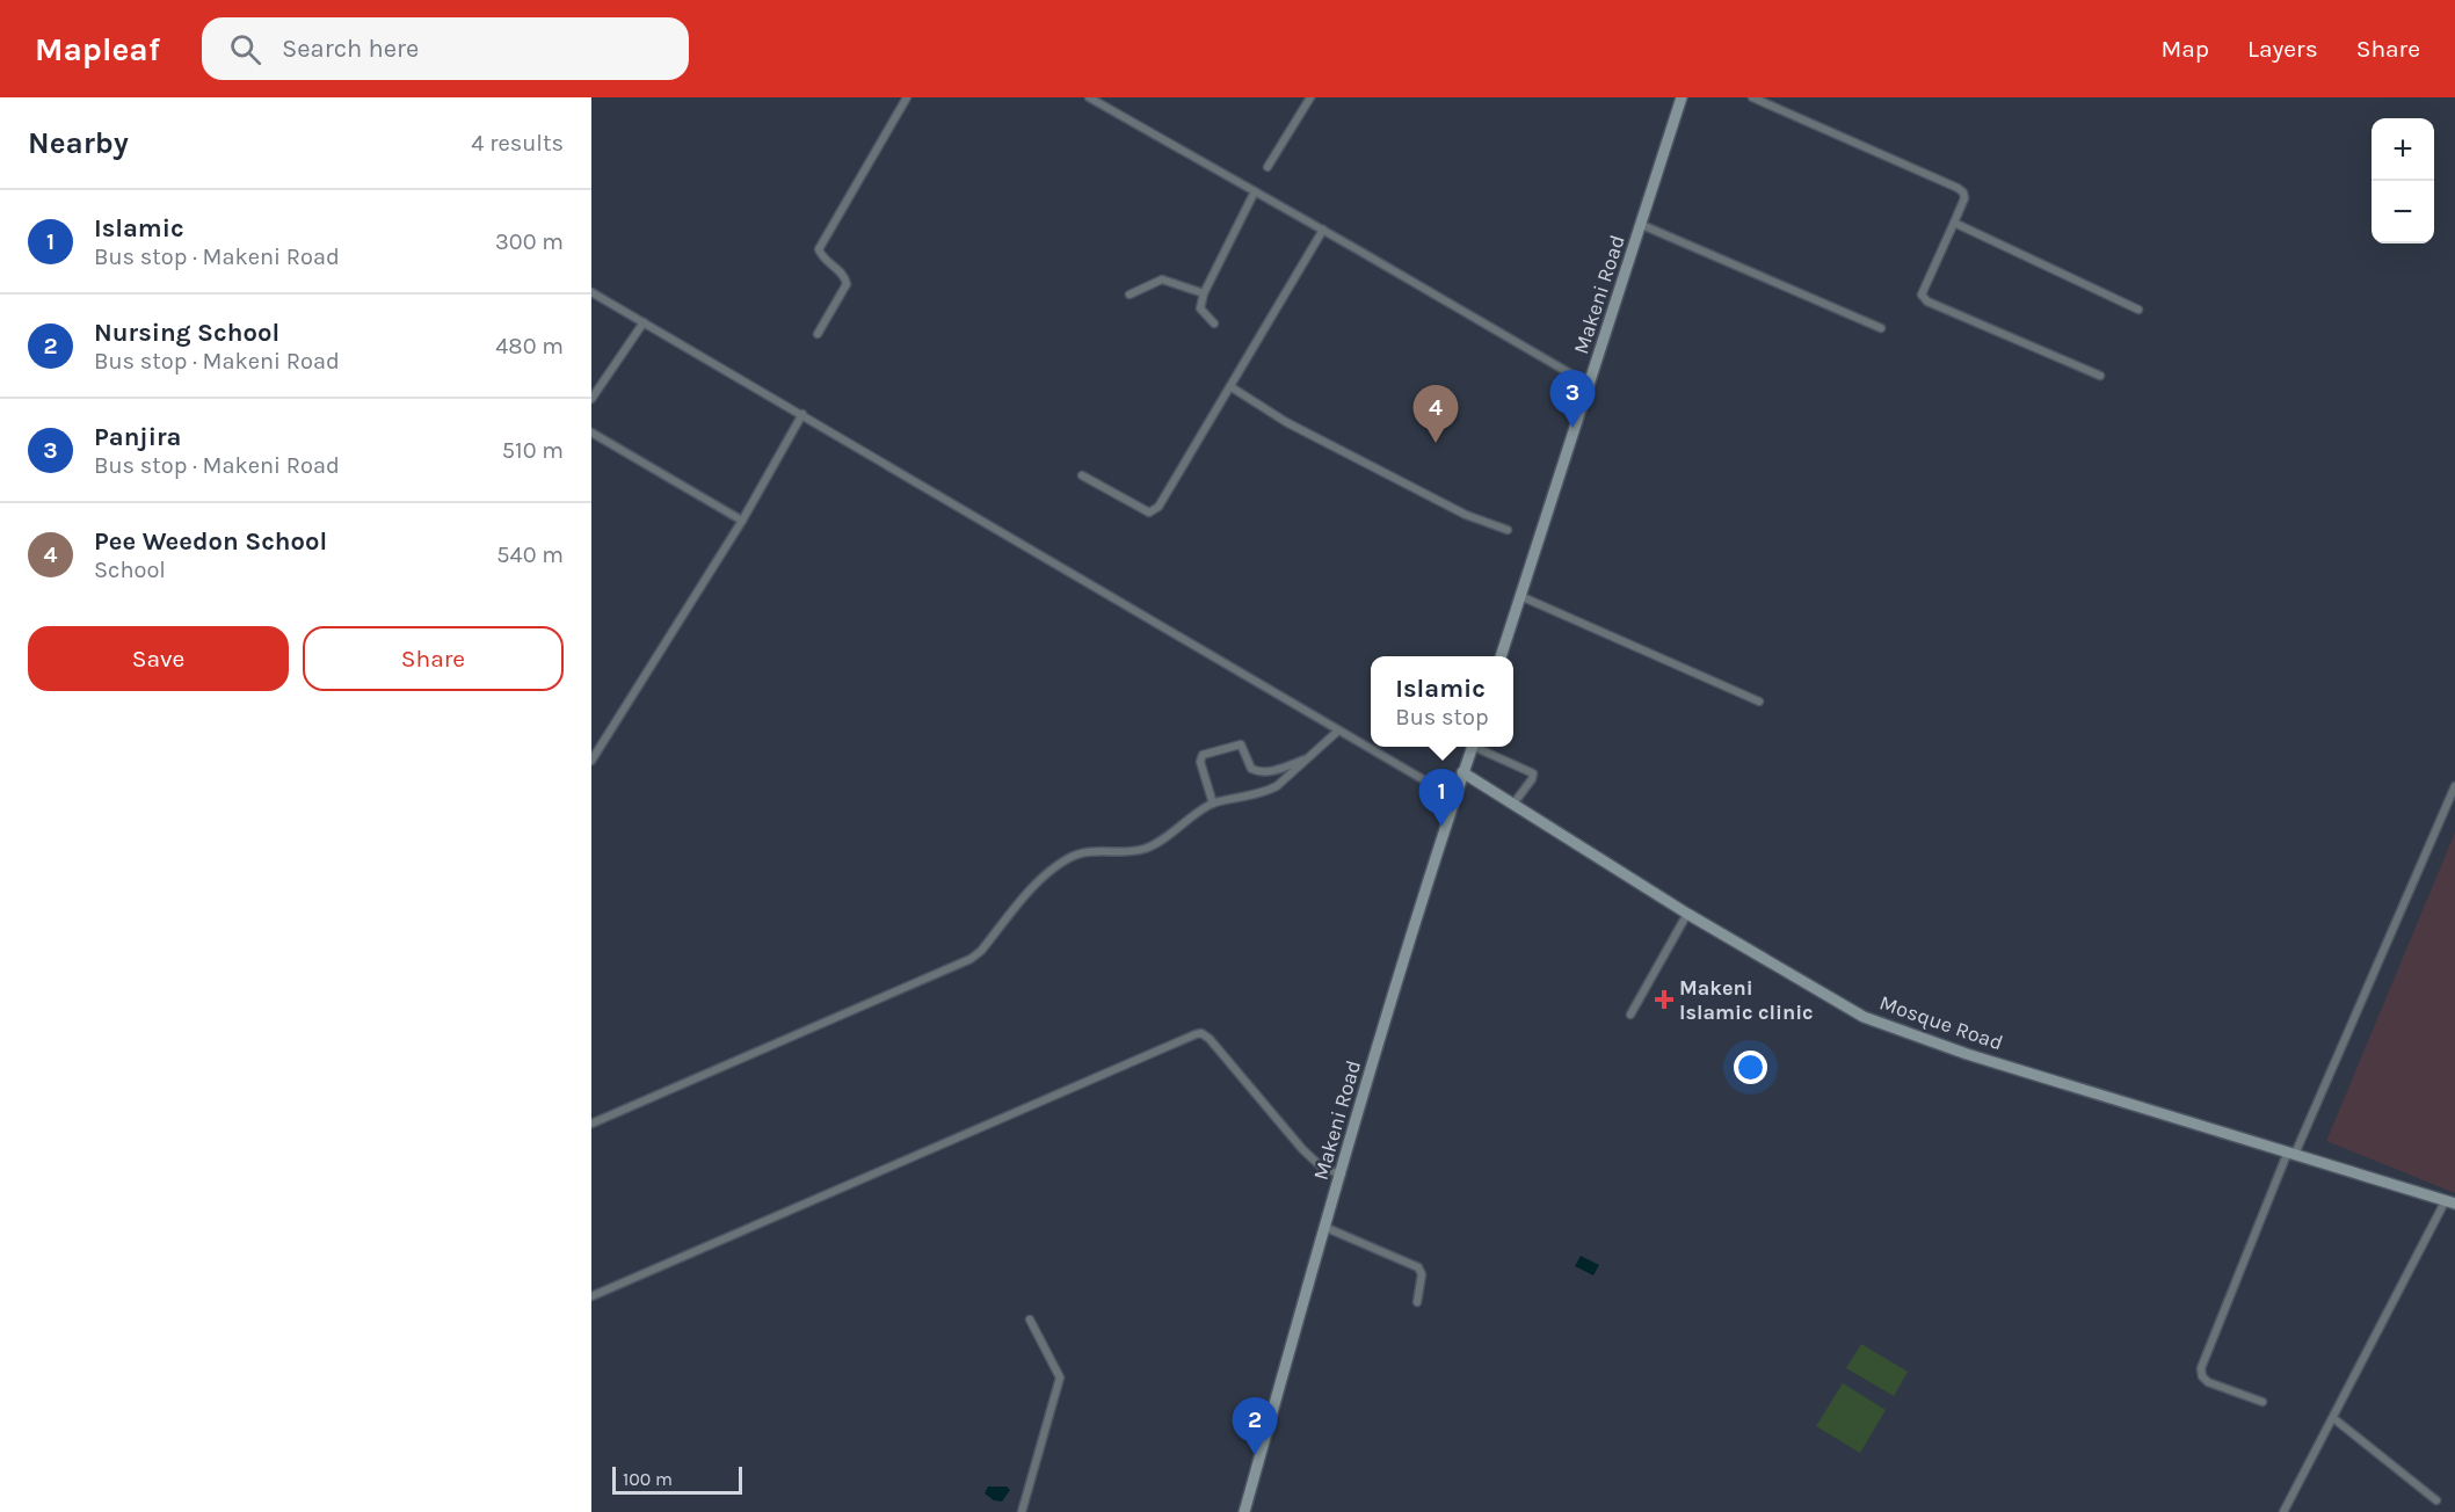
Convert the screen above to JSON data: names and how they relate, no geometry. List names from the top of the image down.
{
  "streets": {
    "main road": ["Makeni Road", "Mosque Road"]
  },
  "crossings": [
    ["Makeni Road", "Mosque Road"]
  ],
  "places": {
    "health": ["Makeni Islamic clinic"]
  },
  "scale_bar": "100 m",
  "page": {
    "header": "Mapleaf",
    "search": "Search here",
    "nav": ["Map", "Layers", "Share"],
    "heading": ["Nearby", "4 results"],
    "map_buttons": ["+", "−"],
    "list": [
      {
        "mark": "1",
        "name": "Islamic",
        "note": "Bus stop · Makeni Road",
        "value": "300 m"
      },
      {
        "mark": "2",
        "name": "Nursing School",
        "note": "Bus stop · Makeni Road",
        "value": "480 m"
      },
      {
        "mark": "3",
        "name": "Panjira",
        "note": "Bus stop · Makeni Road",
        "value": "510 m"
      },
      {
        "mark": "4",
        "name": "Pee Weedon School",
        "note": "School",
        "value": "540 m"
      }
    ],
    "pins": [
      "3",
      "4",
      "1",
      "2"
    ],
    "buttons": ["Save", "Share"],
    "popup": ["Islamic", "Bus stop"],
    "scale": "100 m"
  }
}
